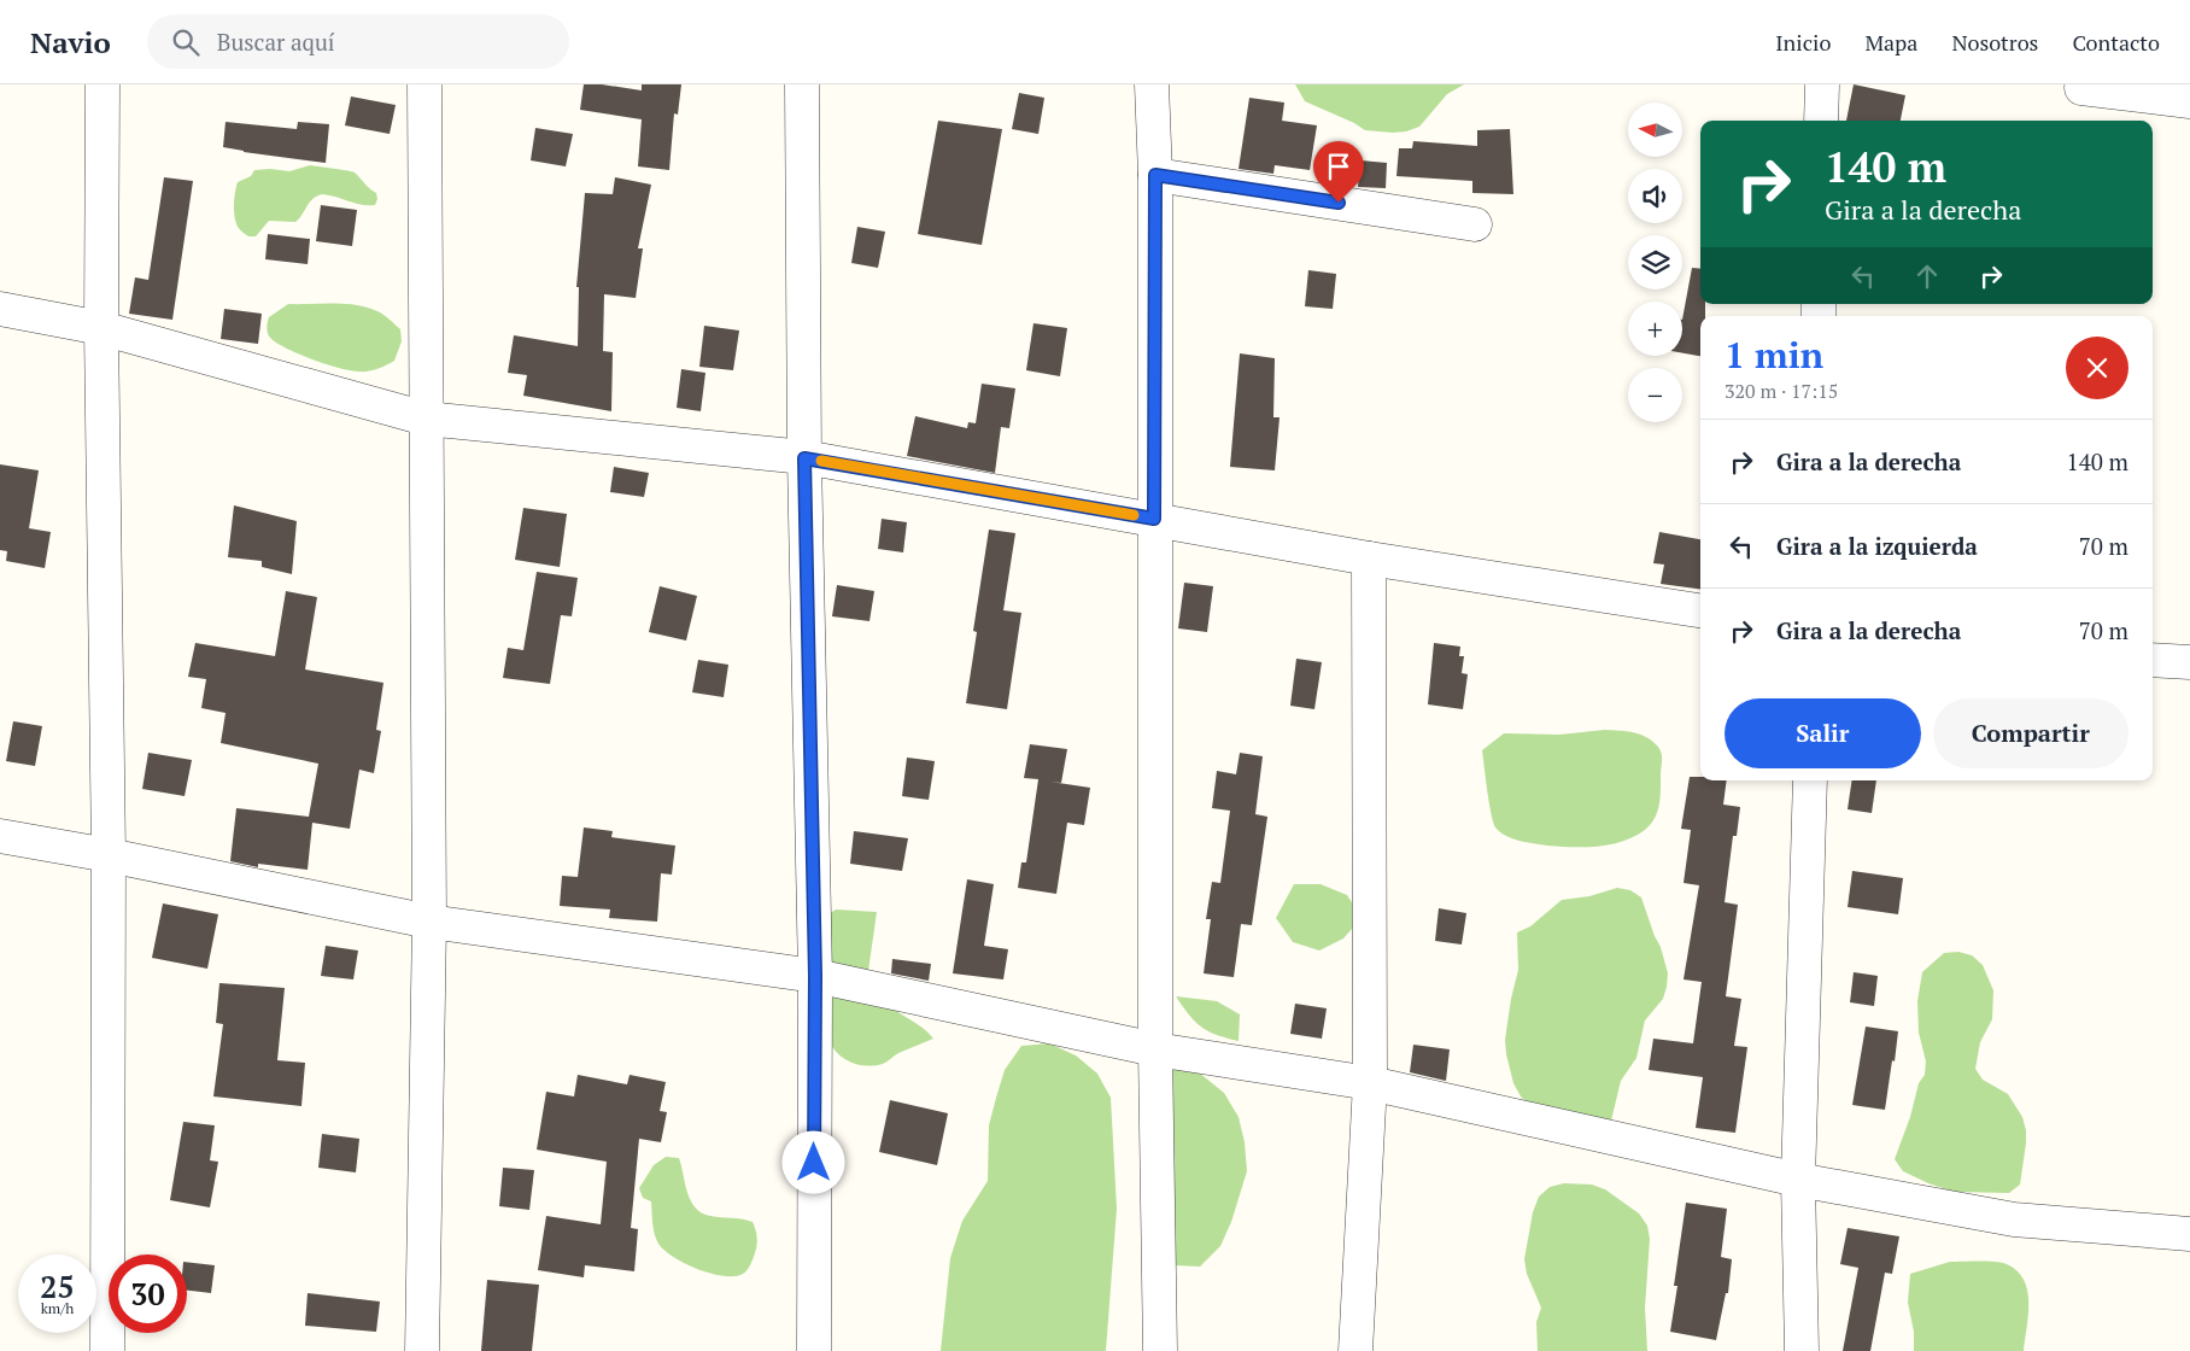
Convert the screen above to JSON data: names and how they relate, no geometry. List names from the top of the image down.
{
  "north": "left",
  "page": {
    "header": "Navio",
    "search": "Buscar aquí",
    "nav": [
      "Inicio",
      "Mapa",
      "Nosotros",
      "Contacto"
    ],
    "map_buttons": ["+", "−"],
    "turn": ["140 m", "Gira a la derecha"],
    "heading": ["1 min", "320 m · 17:15"],
    "list": [
      {
        "name": "Gira a la derecha",
        "value": "140 m"
      },
      {
        "name": "Gira a la izquierda",
        "value": "70 m"
      },
      {
        "name": "Gira a la derecha",
        "value": "70 m"
      }
    ],
    "buttons": ["Salir", "Compartir"],
    "speed": "25 km/h",
    "limit": "30"
  }
}
